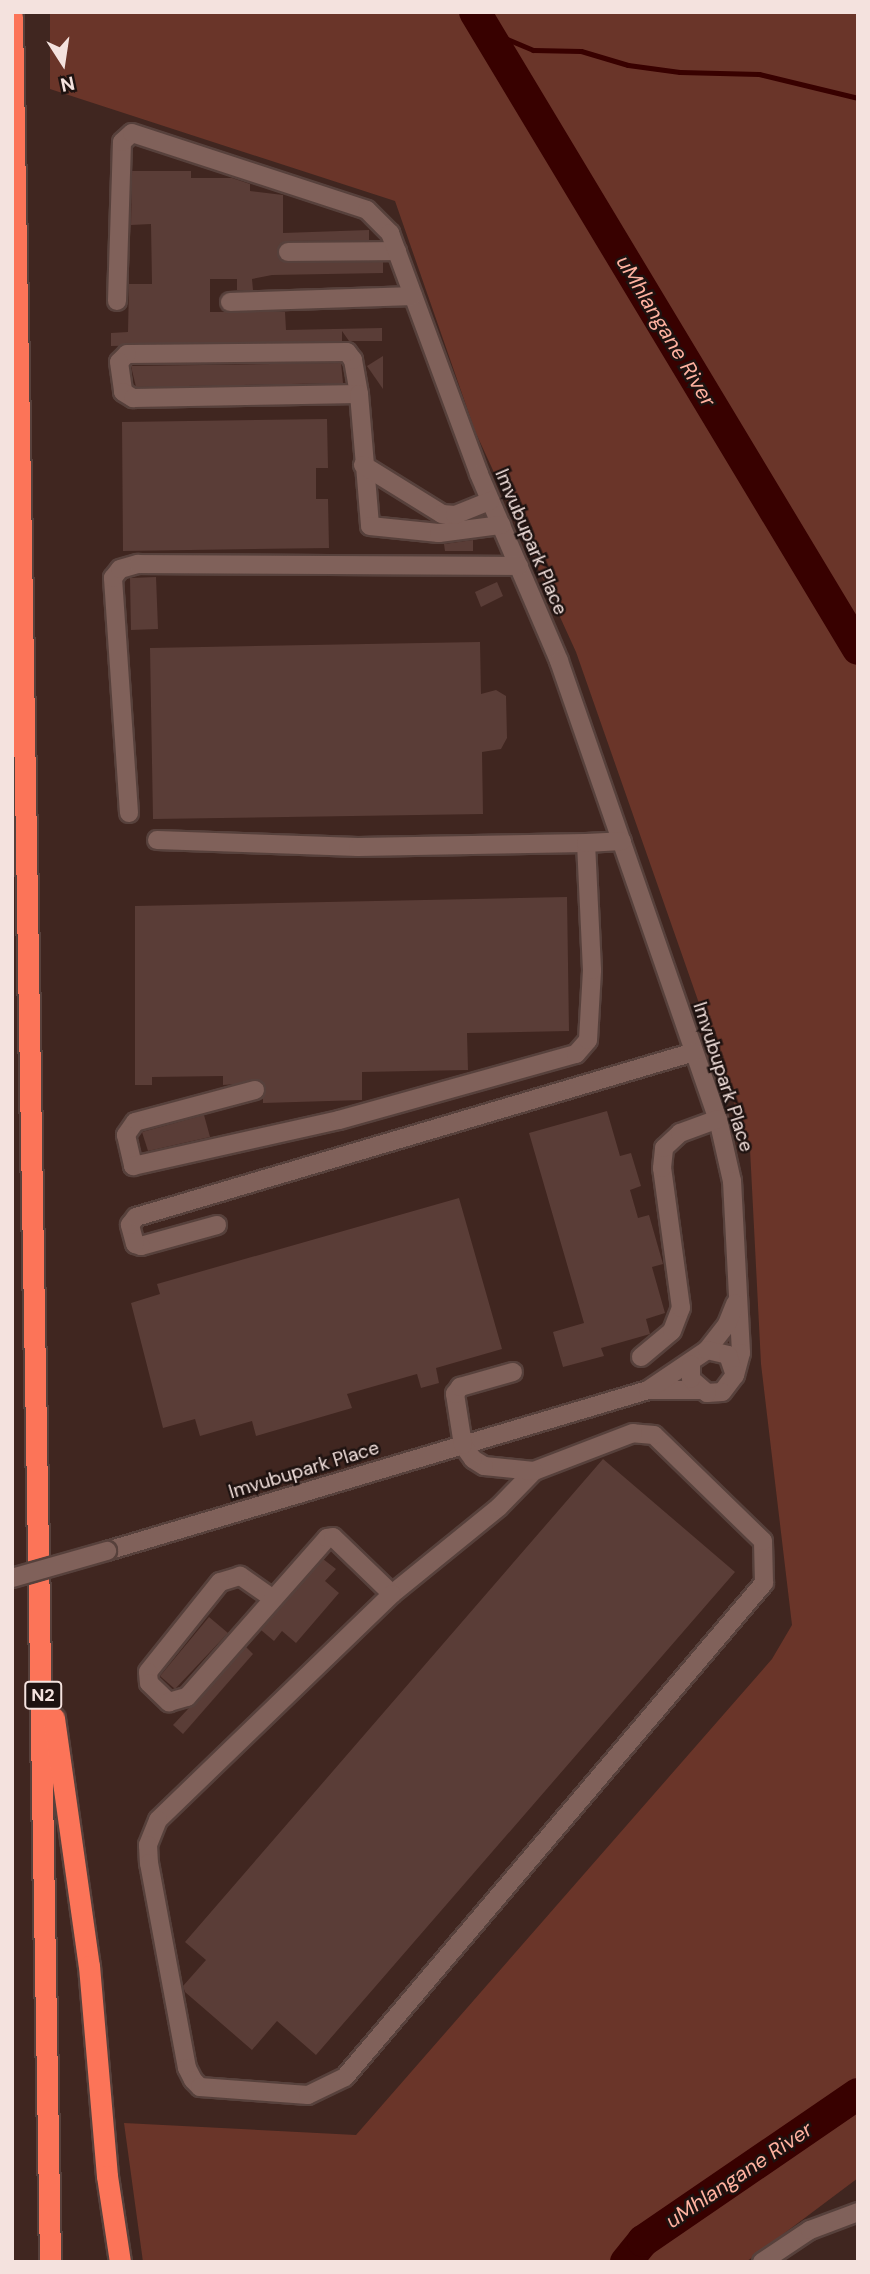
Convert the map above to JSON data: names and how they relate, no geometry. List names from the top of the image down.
{
  "streets": {
    "highway": ["N2"],
    "lane": ["Imvubupark Place"]
  },
  "water": ["uMhlangane River"],
  "north": "bottom"
}
